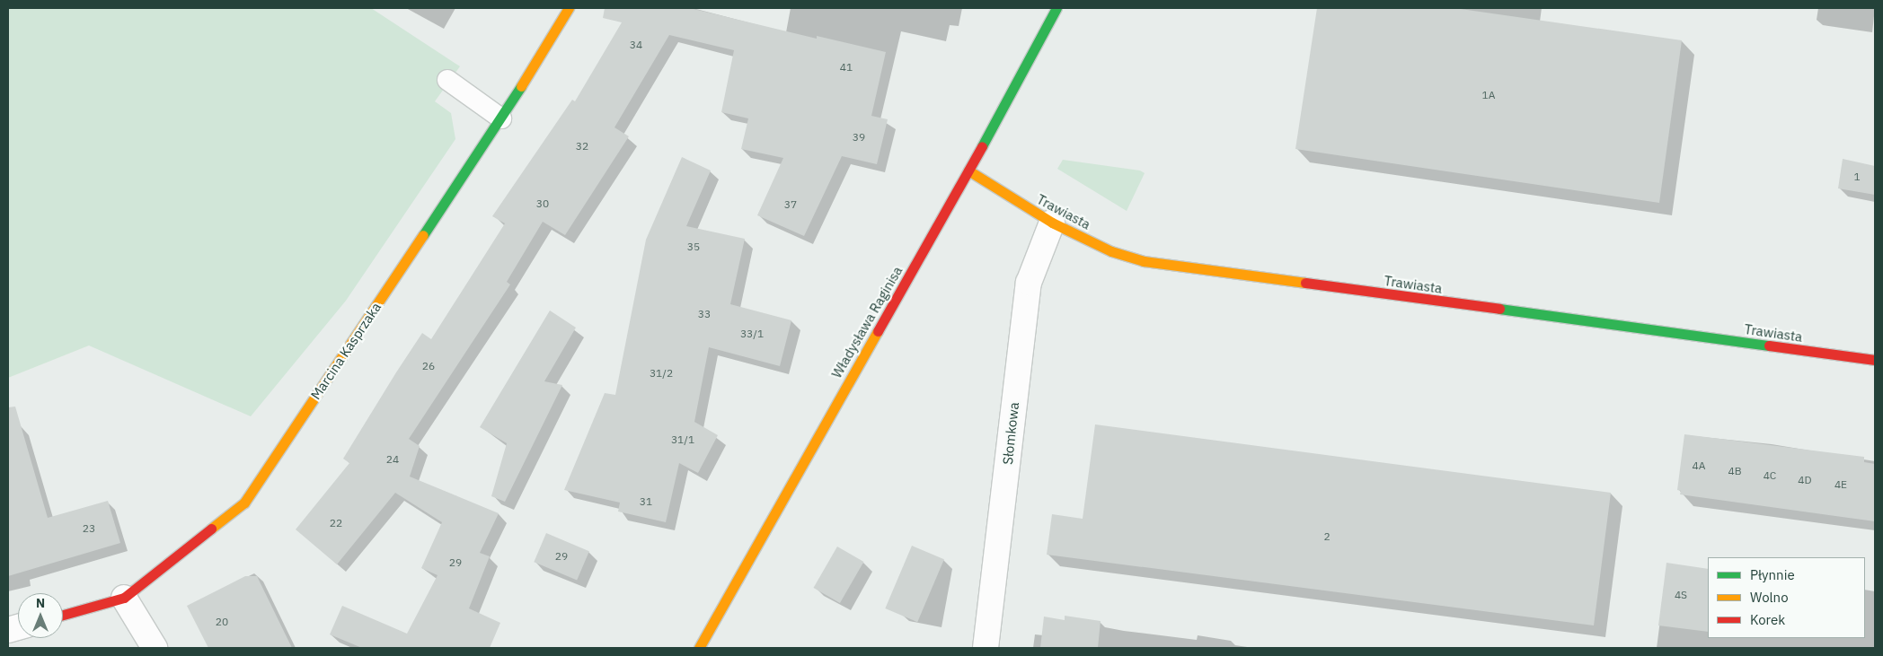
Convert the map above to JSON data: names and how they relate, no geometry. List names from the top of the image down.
{
  "streets": {
    "street": [
      "Trawiasta",
      "Władysława Raginisa",
      "Marcina Kasprzaka",
      "Słomkowa"
    ]
  },
  "crossings": [
    ["Trawiasta", "Władysława Raginisa"],
    ["Trawiasta", "Słomkowa"]
  ],
  "house_numbers": [
    "34",
    "41",
    "1A",
    "39",
    "32",
    "1",
    "30",
    "37",
    "35",
    "33",
    "33/1",
    "26",
    "31/2",
    "31/1",
    "24",
    "4A",
    "4B",
    "4C",
    "4D",
    "4E",
    "31",
    "22",
    "23",
    "2",
    "29",
    "29",
    "4S",
    "20"
  ],
  "legend": ["Płynnie", "Wolno", "Korek"],
  "north": "top"
}
